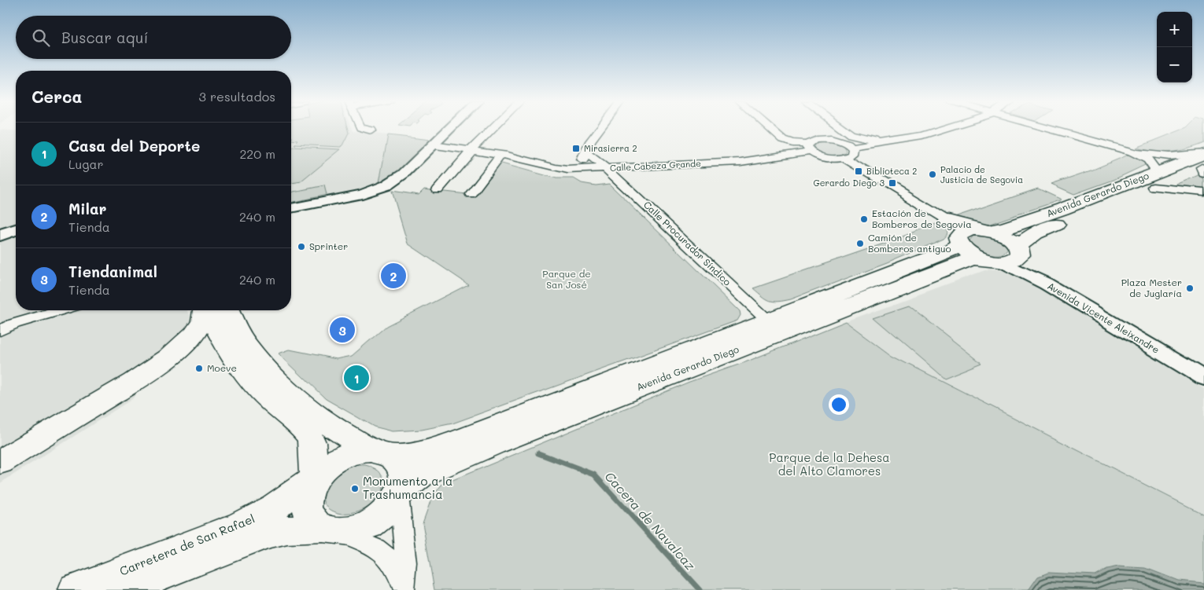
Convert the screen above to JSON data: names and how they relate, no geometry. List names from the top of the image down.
{
  "streets": {
    "main road": ["Avenida Gerardo Diego", "Carretera de San Rafael"],
    "street": ["Calle Cabeza Grande", "Calle Procurador Síndico", "Avenida Vicente Aleixandre"]
  },
  "crossings": [
    ["Calle Cabeza Grande", "Calle Procurador Síndico"],
    ["Avenida Gerardo Diego", "Calle Procurador Síndico"],
    ["Avenida Gerardo Diego", "Avenida Vicente Aleixandre"],
    ["Avenida Gerardo Diego", "Carretera de San Rafael"]
  ],
  "water": ["Cacera de Navalcaz"],
  "parks": ["Parque de San José", "Parque de la Dehesa del Alto Clamores"],
  "places": {
    "transit": ["Mirasierra 2", "Biblioteca 2", "Gerardo Diego 3"],
    "other": [
      "Palacio de Justicia de Segovia",
      "Estación de Bomberos de Segovia",
      "Camión de Bomberos antiguo",
      "Sprinter",
      "Plaza Mester de Juglaría",
      "Moeve",
      "Monumento a la Trashumancia"
    ]
  },
  "page": {
    "map_buttons": ["+", "−"],
    "search": "Buscar aquí",
    "heading": ["Cerca", "3 resultados"],
    "list": [
      {
        "mark": "1",
        "name": "Casa del Deporte",
        "note": "Lugar",
        "value": "220 m"
      },
      {
        "mark": "2",
        "name": "Milar",
        "note": "Tienda",
        "value": "240 m"
      },
      {
        "mark": "3",
        "name": "Tiendanimal",
        "note": "Tienda",
        "value": "240 m"
      }
    ],
    "pins": ["2", "3", "1"]
  }
}
